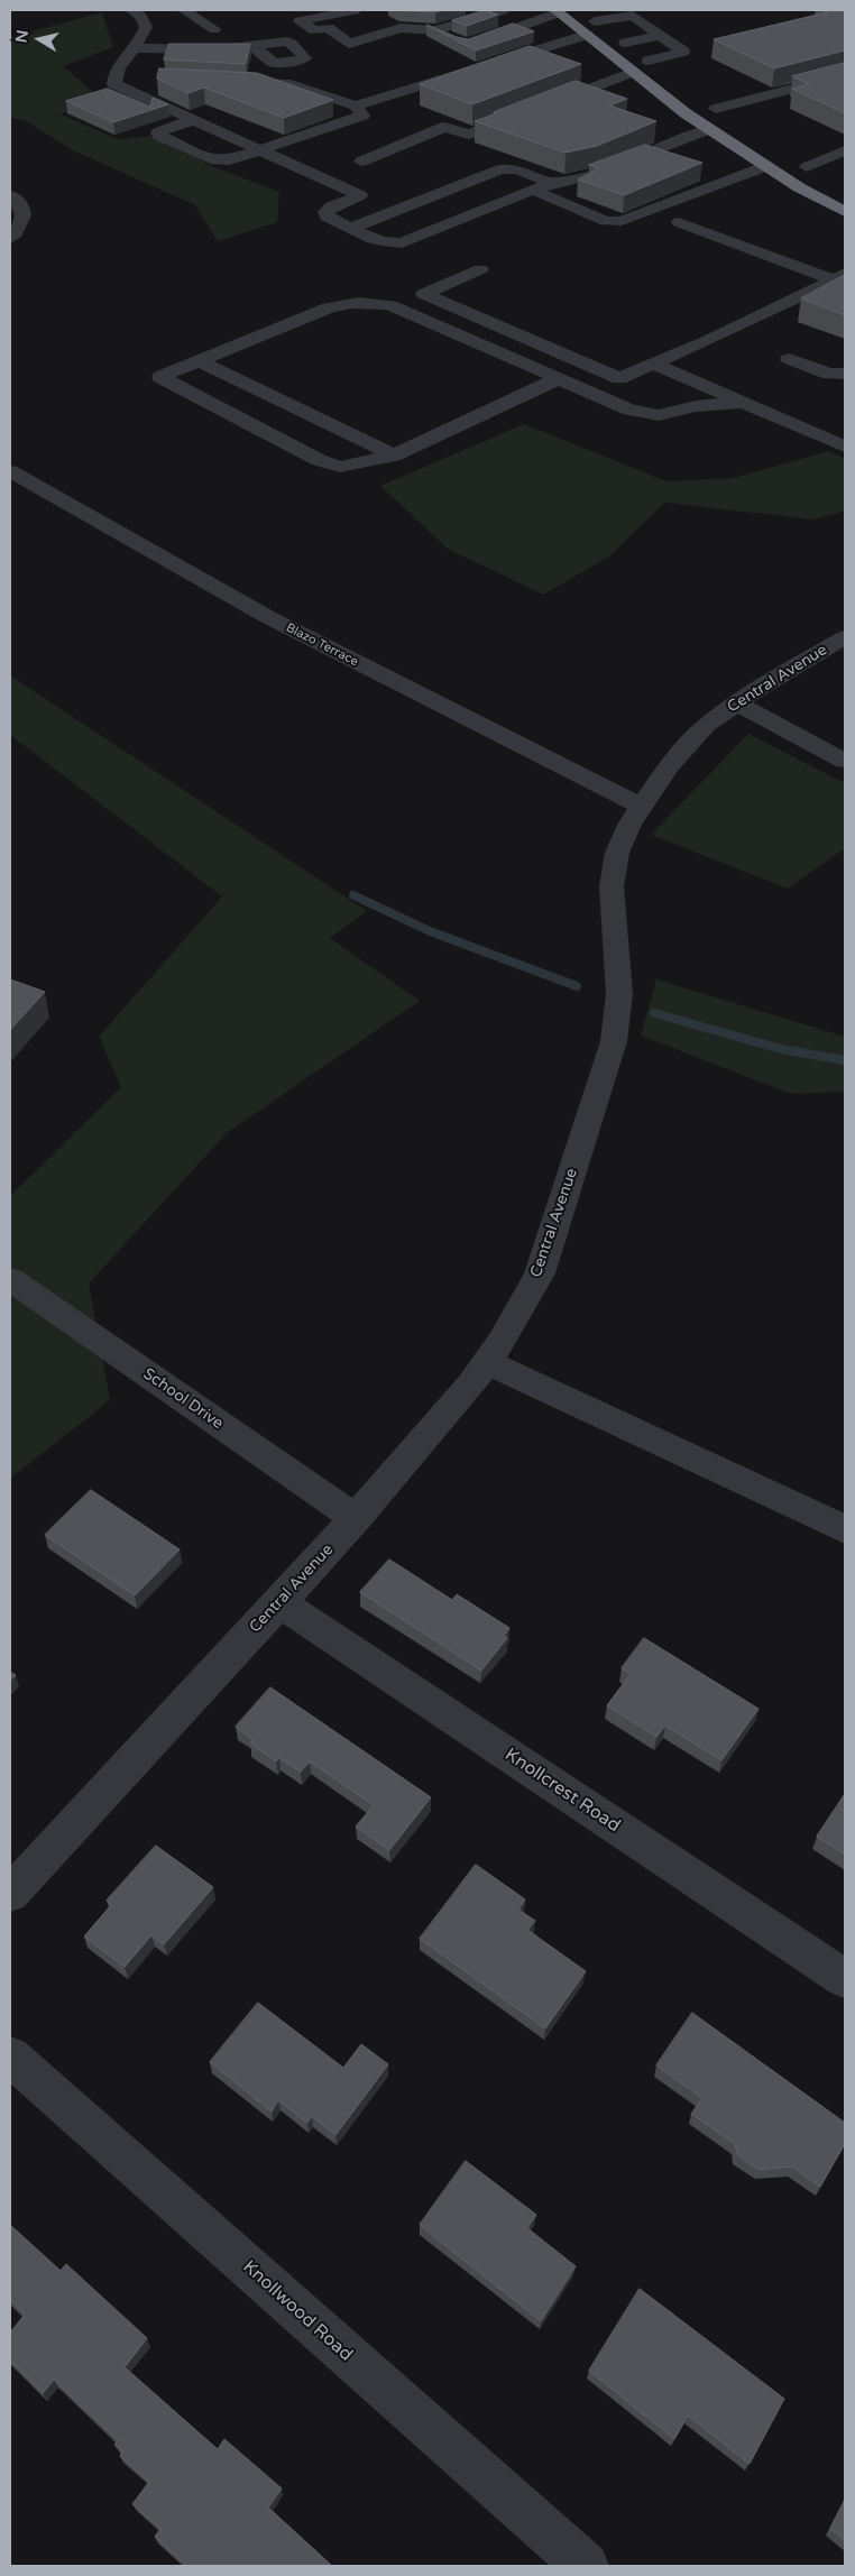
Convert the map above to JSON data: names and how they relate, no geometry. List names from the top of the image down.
{
  "streets": {
    "street": [
      "Blazo Terrace",
      "Central Avenue",
      "School Drive",
      "Knollcrest Road",
      "Knollwood Road"
    ]
  },
  "crossings": [
    ["Blazo Terrace", "Central Avenue"],
    ["Central Avenue", "School Drive"],
    ["Central Avenue", "Knollcrest Road"]
  ],
  "north": "left"
}
